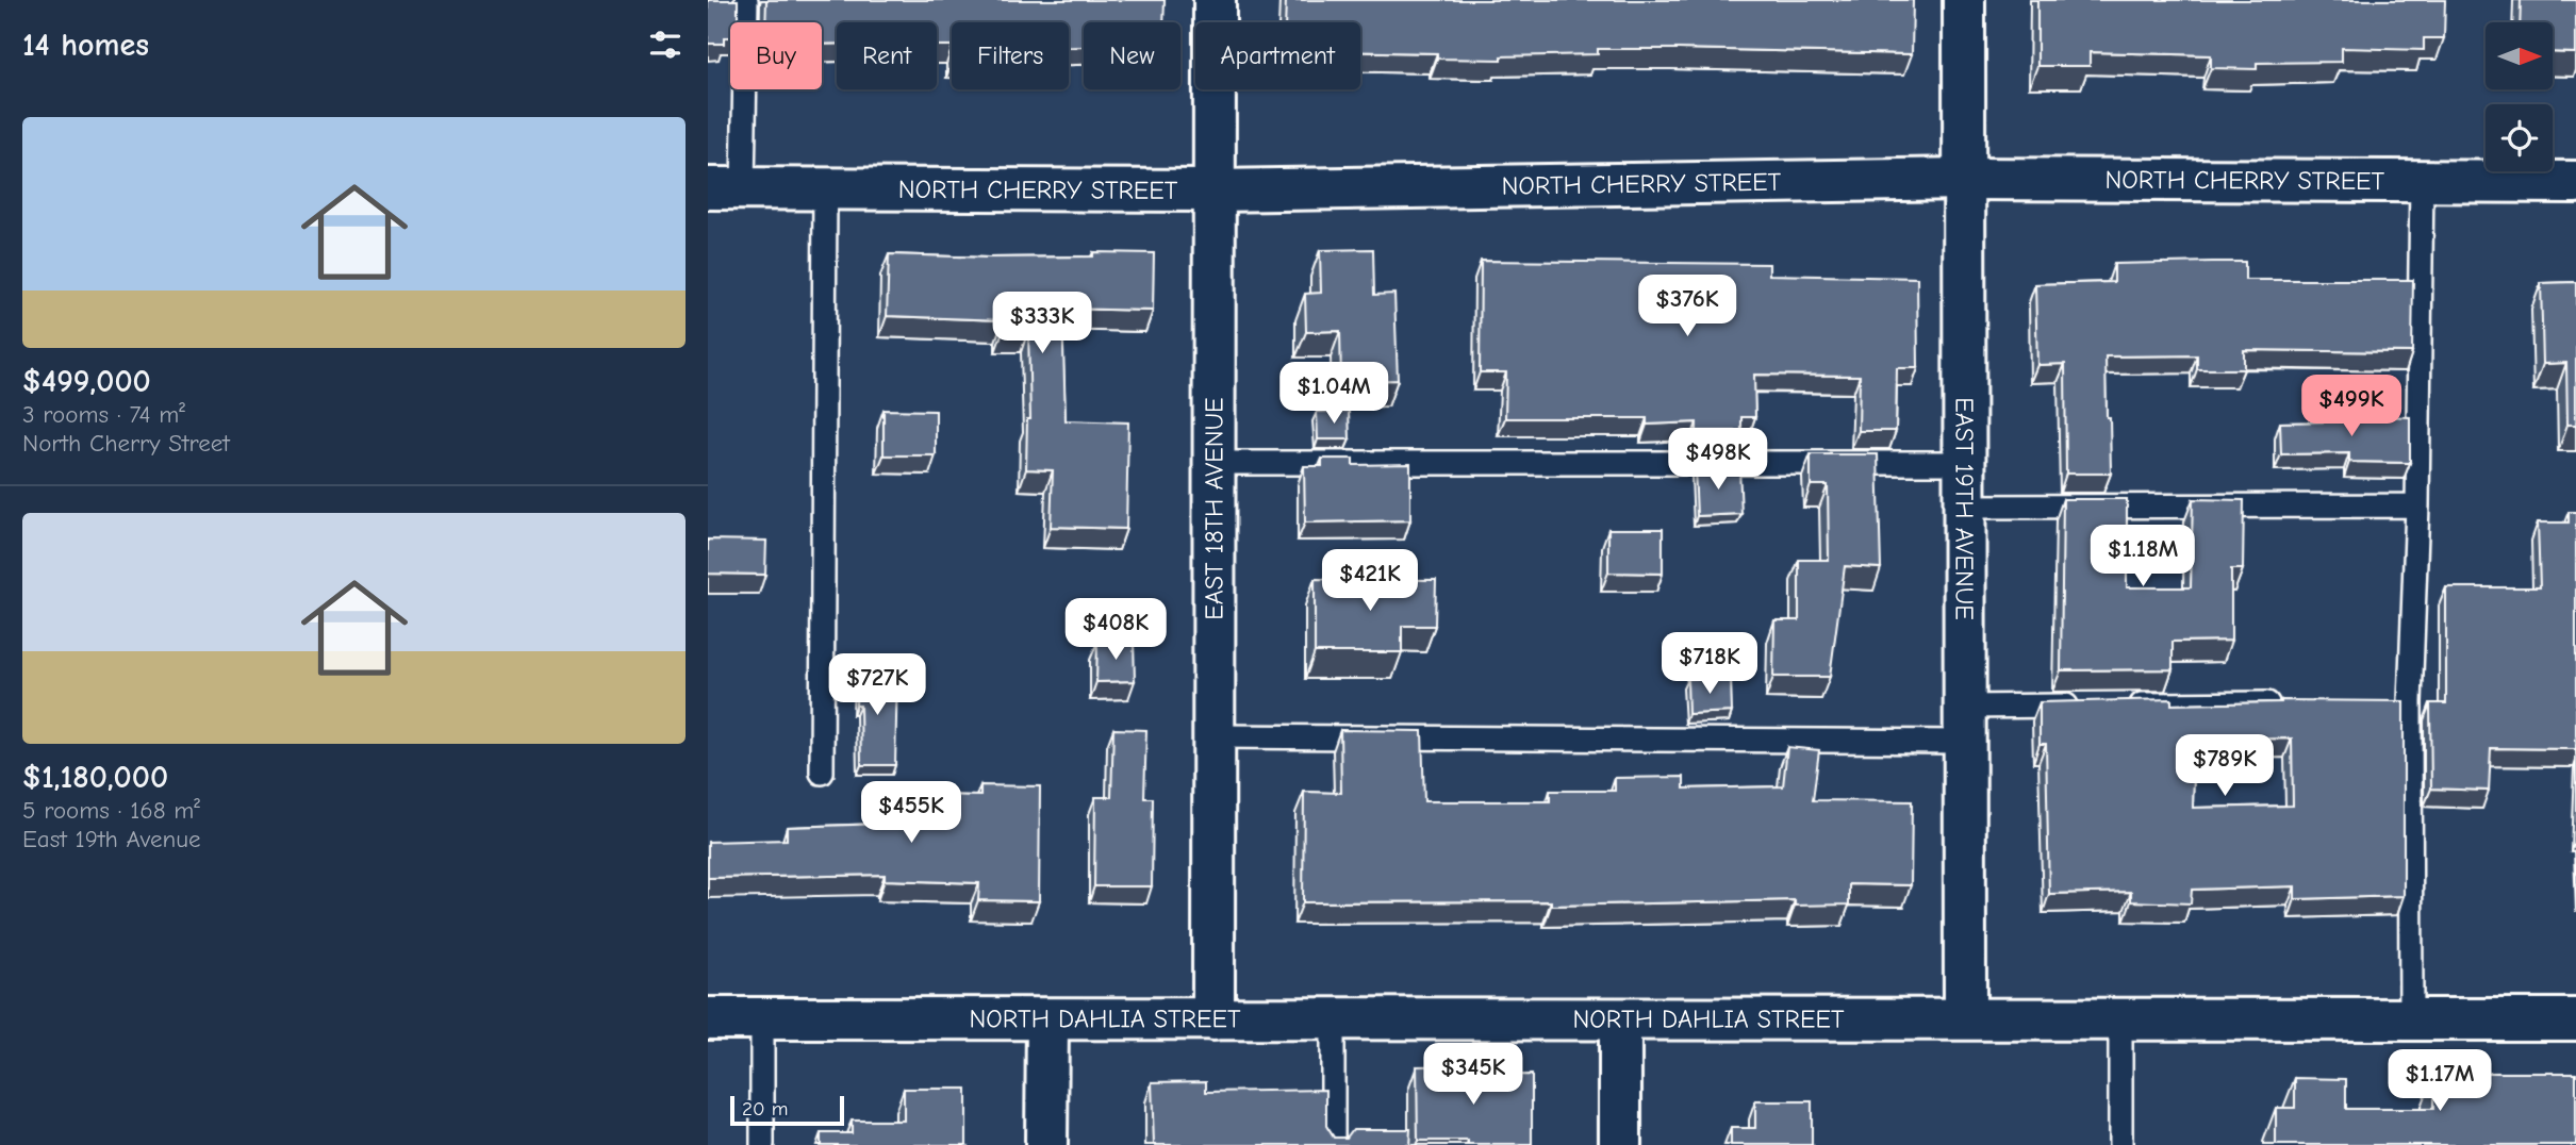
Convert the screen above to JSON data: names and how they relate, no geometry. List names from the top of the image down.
{
  "streets": {
    "street": [
      "NORTH CHERRY STREET",
      "EAST 18TH AVENUE",
      "EAST 19TH AVENUE",
      "NORTH DAHLIA STREET"
    ]
  },
  "crossings": [
    ["NORTH CHERRY STREET", "EAST 18TH AVENUE"],
    ["NORTH CHERRY STREET", "EAST 19TH AVENUE"],
    ["EAST 18TH AVENUE", "NORTH DAHLIA STREET"],
    ["EAST 19TH AVENUE", "NORTH DAHLIA STREET"]
  ],
  "scale_bar": "20 m",
  "north": "right",
  "page": {
    "heading": "14 homes",
    "chip": [
      "Buy",
      "Rent",
      "Filters",
      "New",
      "Apartment"
    ],
    "list": [
      {
        "name": "$499,000",
        "note": "3 rooms · 74 m² · North Cherry Street"
      },
      {
        "name": "$1,180,000",
        "note": "5 rooms · 168 m² · East 19th Avenue"
      }
    ],
    "price": [
      "$376K",
      "$333K",
      "$1.04M",
      "$499K",
      "$498K",
      "$1.18M",
      "$421K",
      "$408K",
      "$718K",
      "$727K",
      "$789K",
      "$455K",
      "$345K",
      "$1.17M"
    ],
    "scale": "20 m"
  }
}
